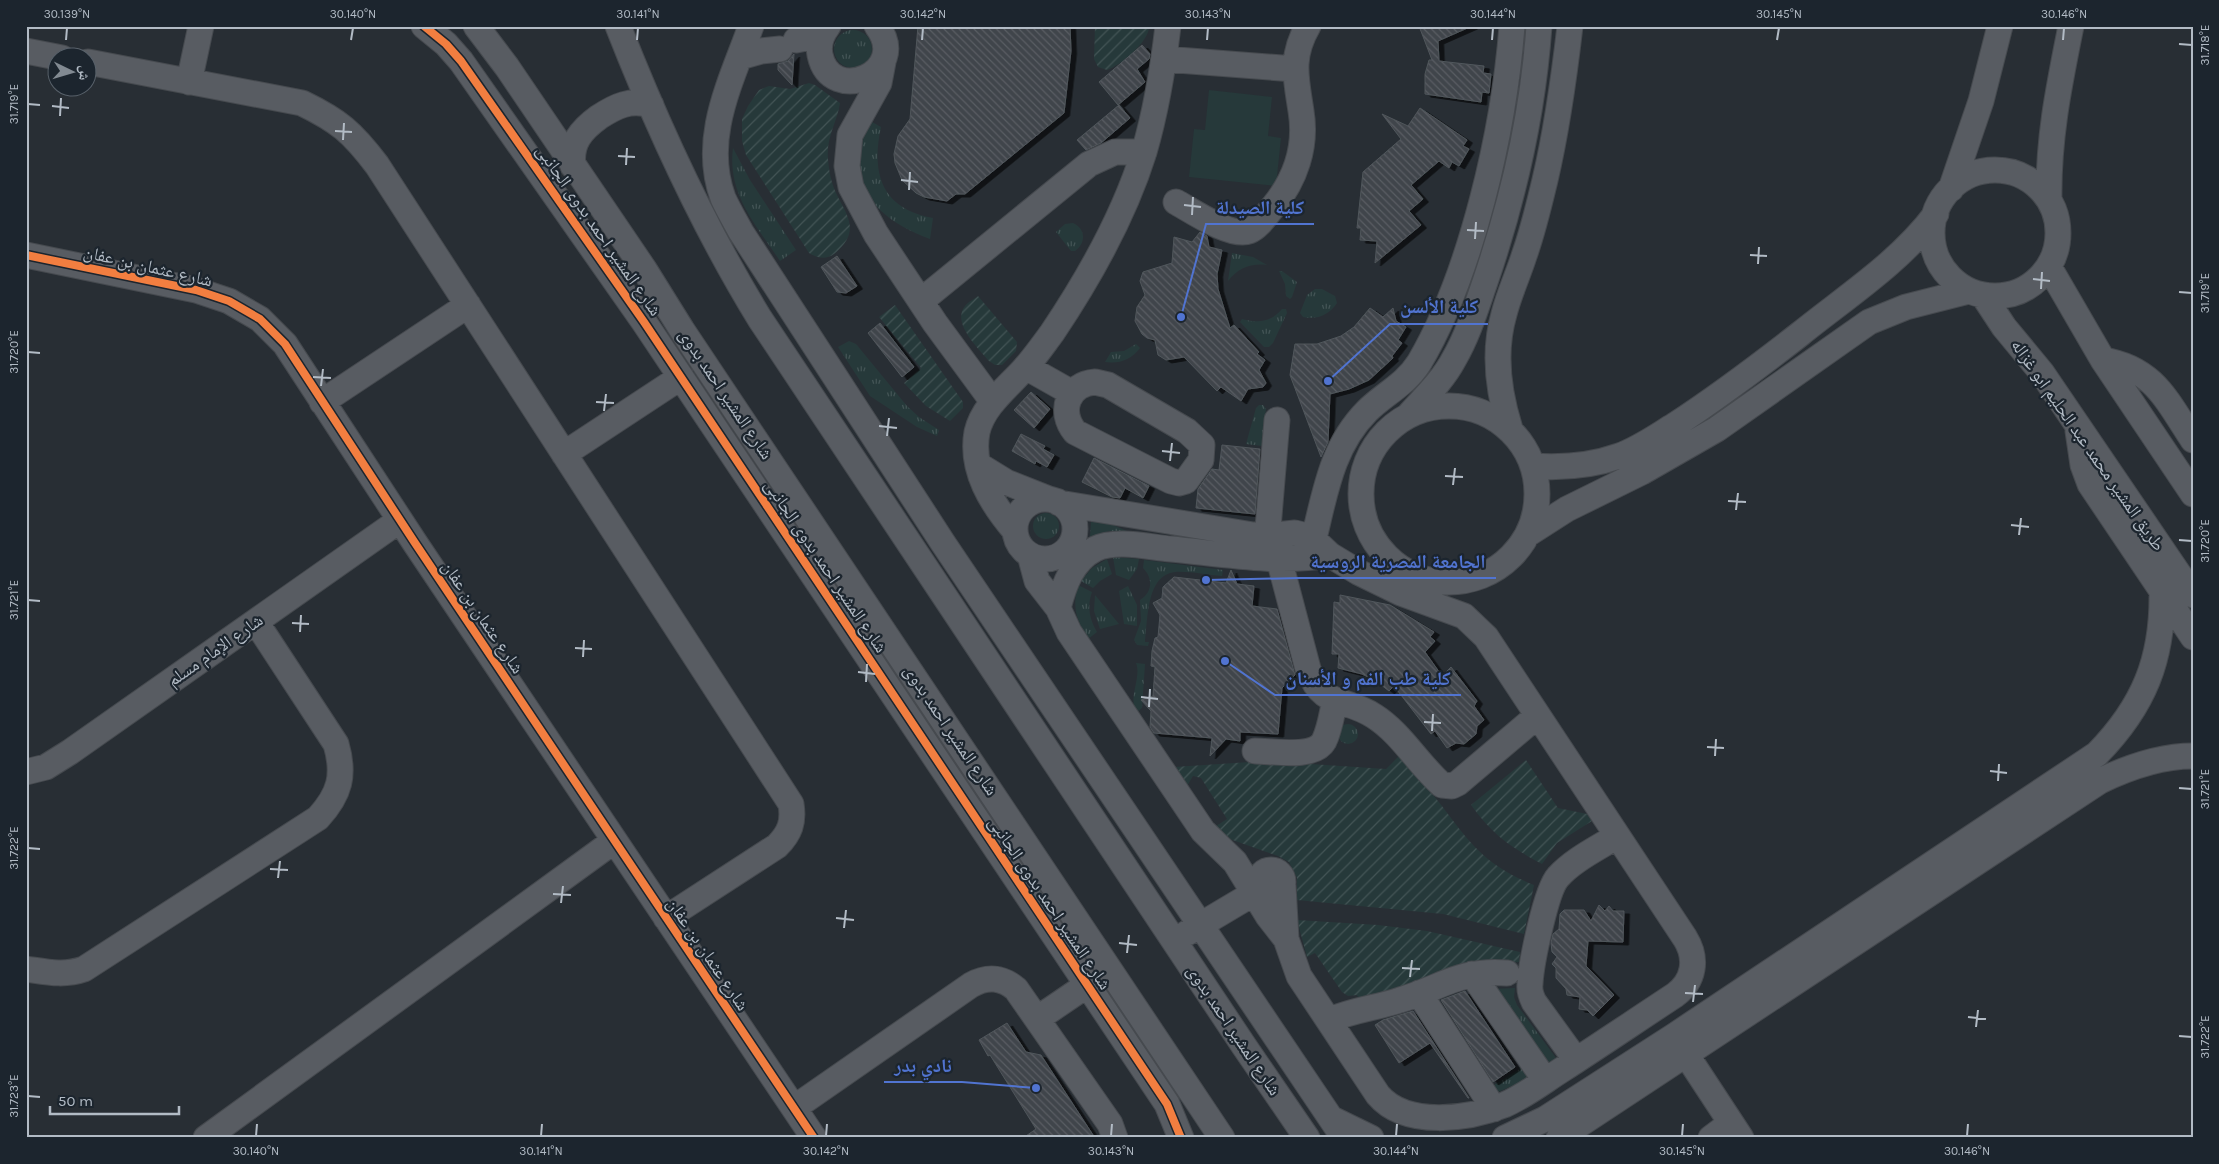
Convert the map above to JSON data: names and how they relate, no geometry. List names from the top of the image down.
{
  "streets": {
    "street": [
      "شارع المشير احمد بدوى الجانبى",
      "شارع عثمان بن عفان",
      "شارع المشير احمد بدوى",
      "طريق المشير محمد عبد الحليم ابو غزاله",
      "شارع الإمام مسلم"
    ]
  },
  "crossings": [
    ["شارع عثمان بن عفان", "شارع الإمام مسلم"]
  ],
  "places": [
    "كلية الصيدلة",
    "كلية الألسن",
    "الجامعة المصرية الروسية",
    "كلية طب الفم و الأسنان",
    "نادي بدر"
  ],
  "scale_bar": "50 m",
  "north": "right",
  "coordinates": [
    "30.139°N",
    "30.140°N",
    "30.141°N",
    "30.142°N",
    "30.143°N",
    "30.144°N",
    "30.145°N",
    "30.146°N",
    "31.718°E",
    "31.719°E",
    "31.720°E",
    "31.721°E",
    "31.722°E",
    "31.723°E"
  ]
}
